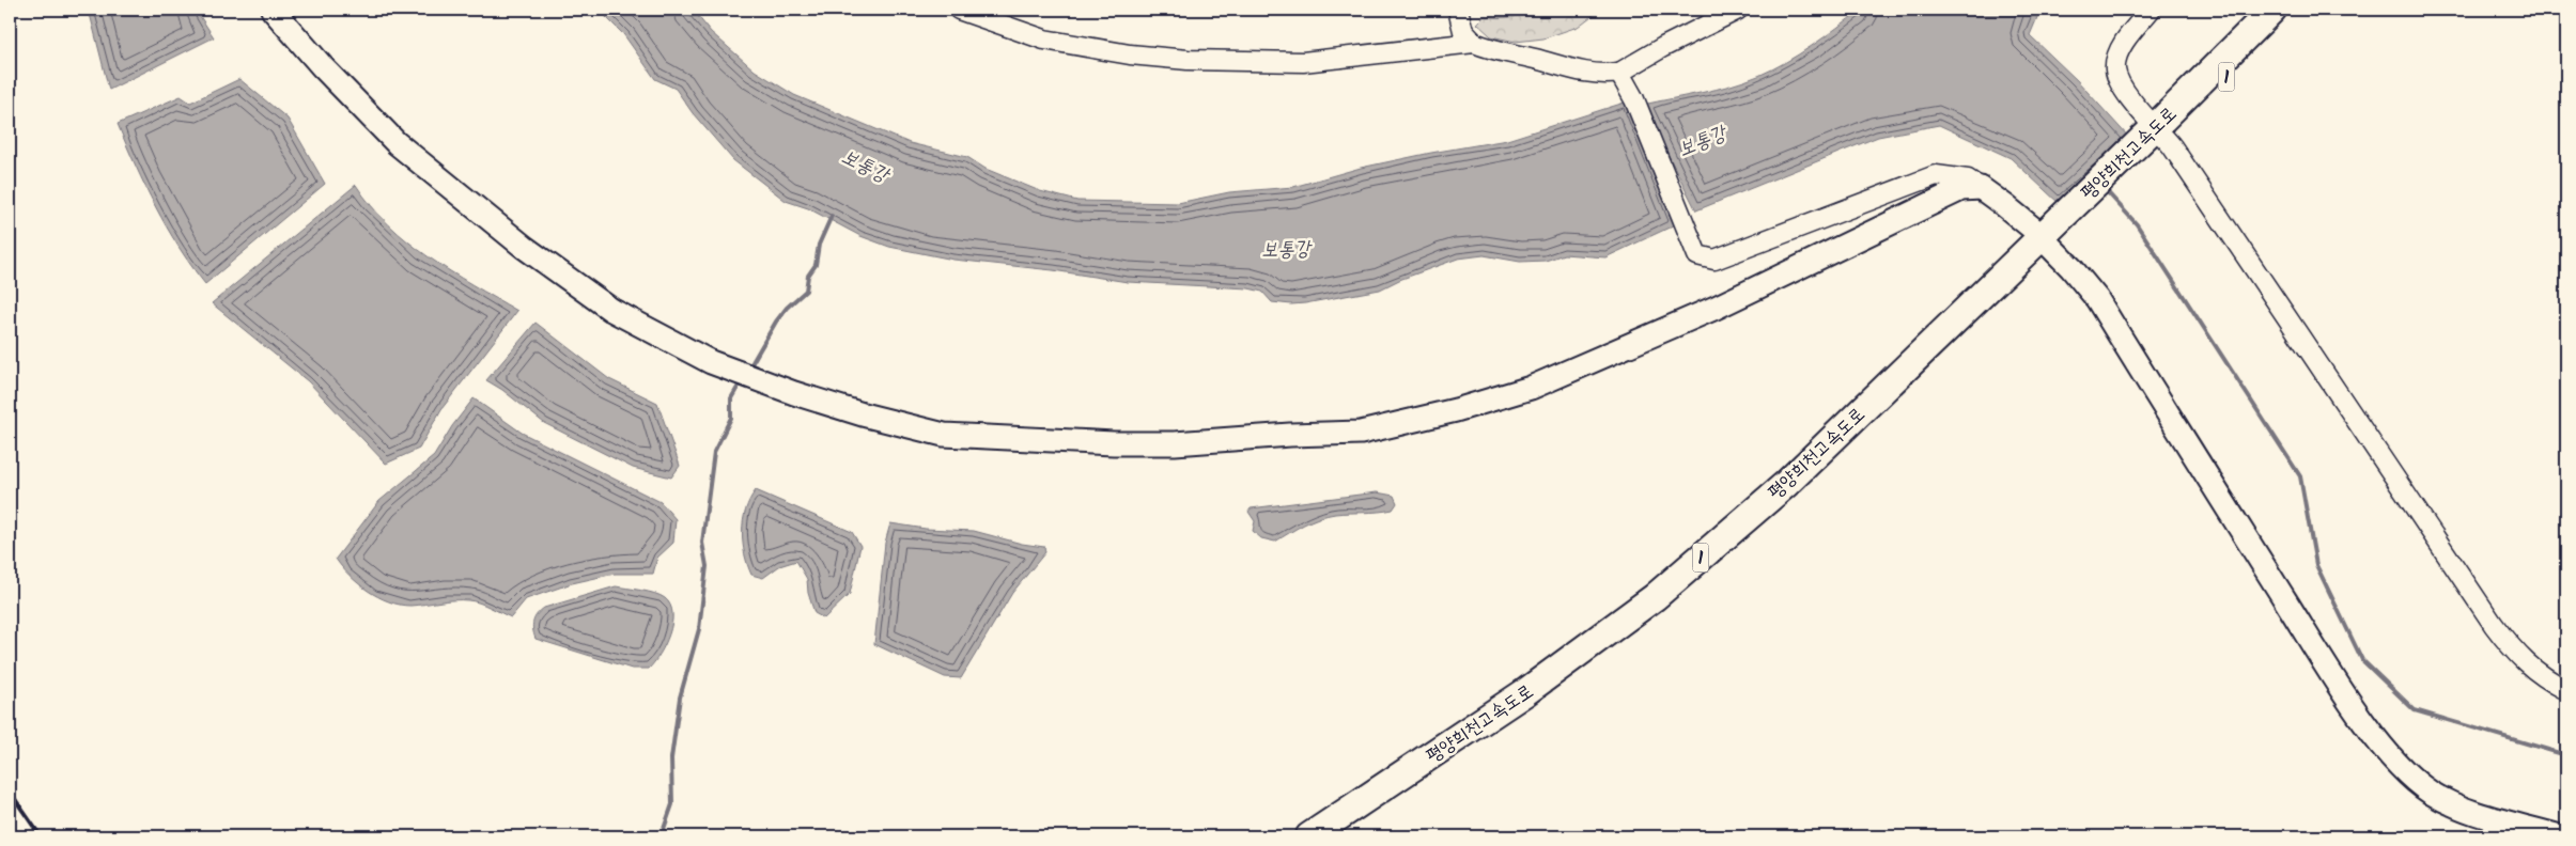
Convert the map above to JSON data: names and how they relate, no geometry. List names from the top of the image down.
{
  "streets": {
    "highway": ["1", "평양희천고속도로"]
  },
  "water": ["보통강"]
}
